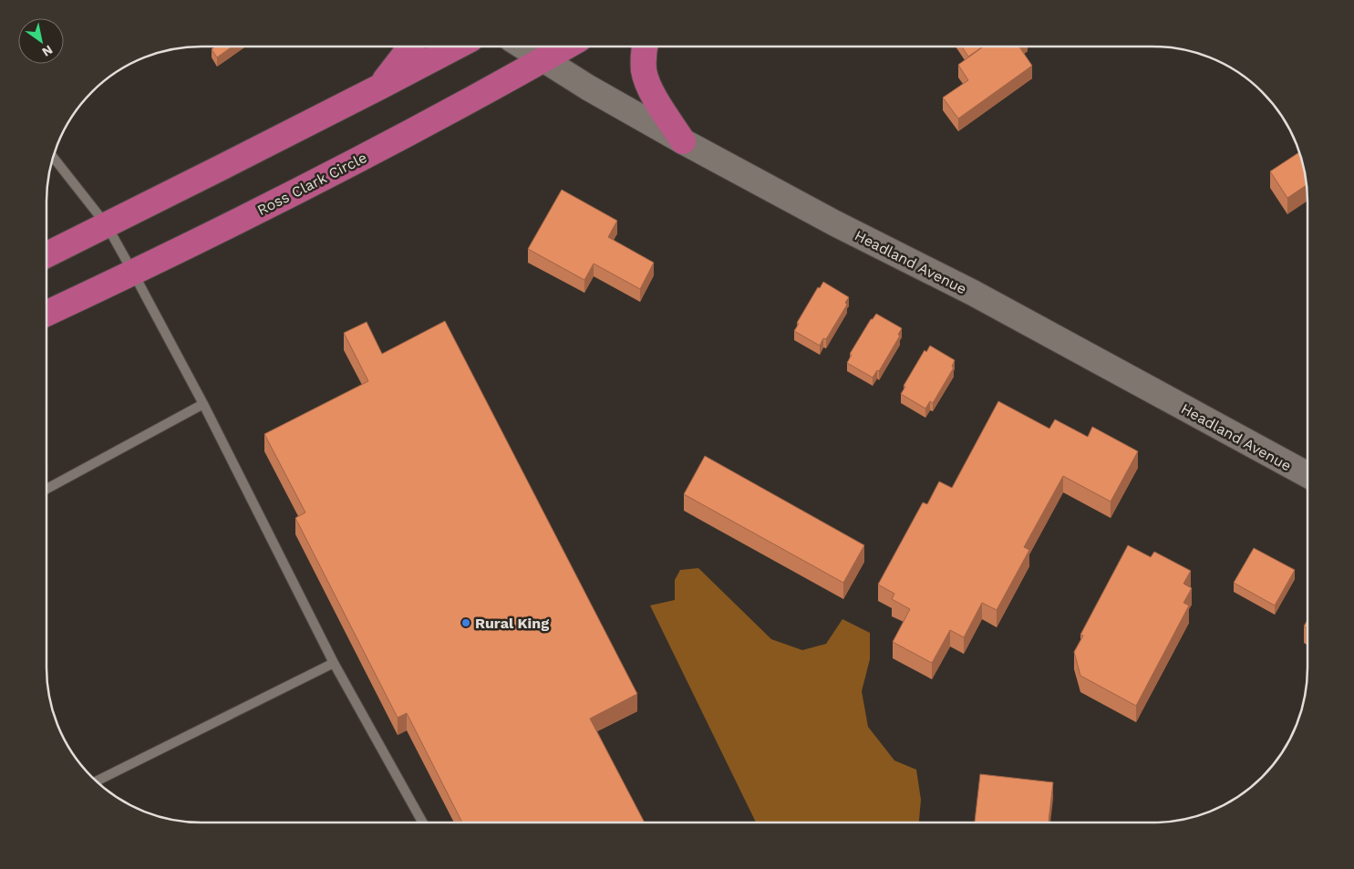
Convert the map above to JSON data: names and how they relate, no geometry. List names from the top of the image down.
{
  "streets": {
    "highway": ["Ross Clark Circle"],
    "main road": ["Headland Avenue"]
  },
  "crossings": [
    ["Ross Clark Circle", "Headland Avenue"]
  ],
  "places": ["Rural King"],
  "north": "bottom right"
}
